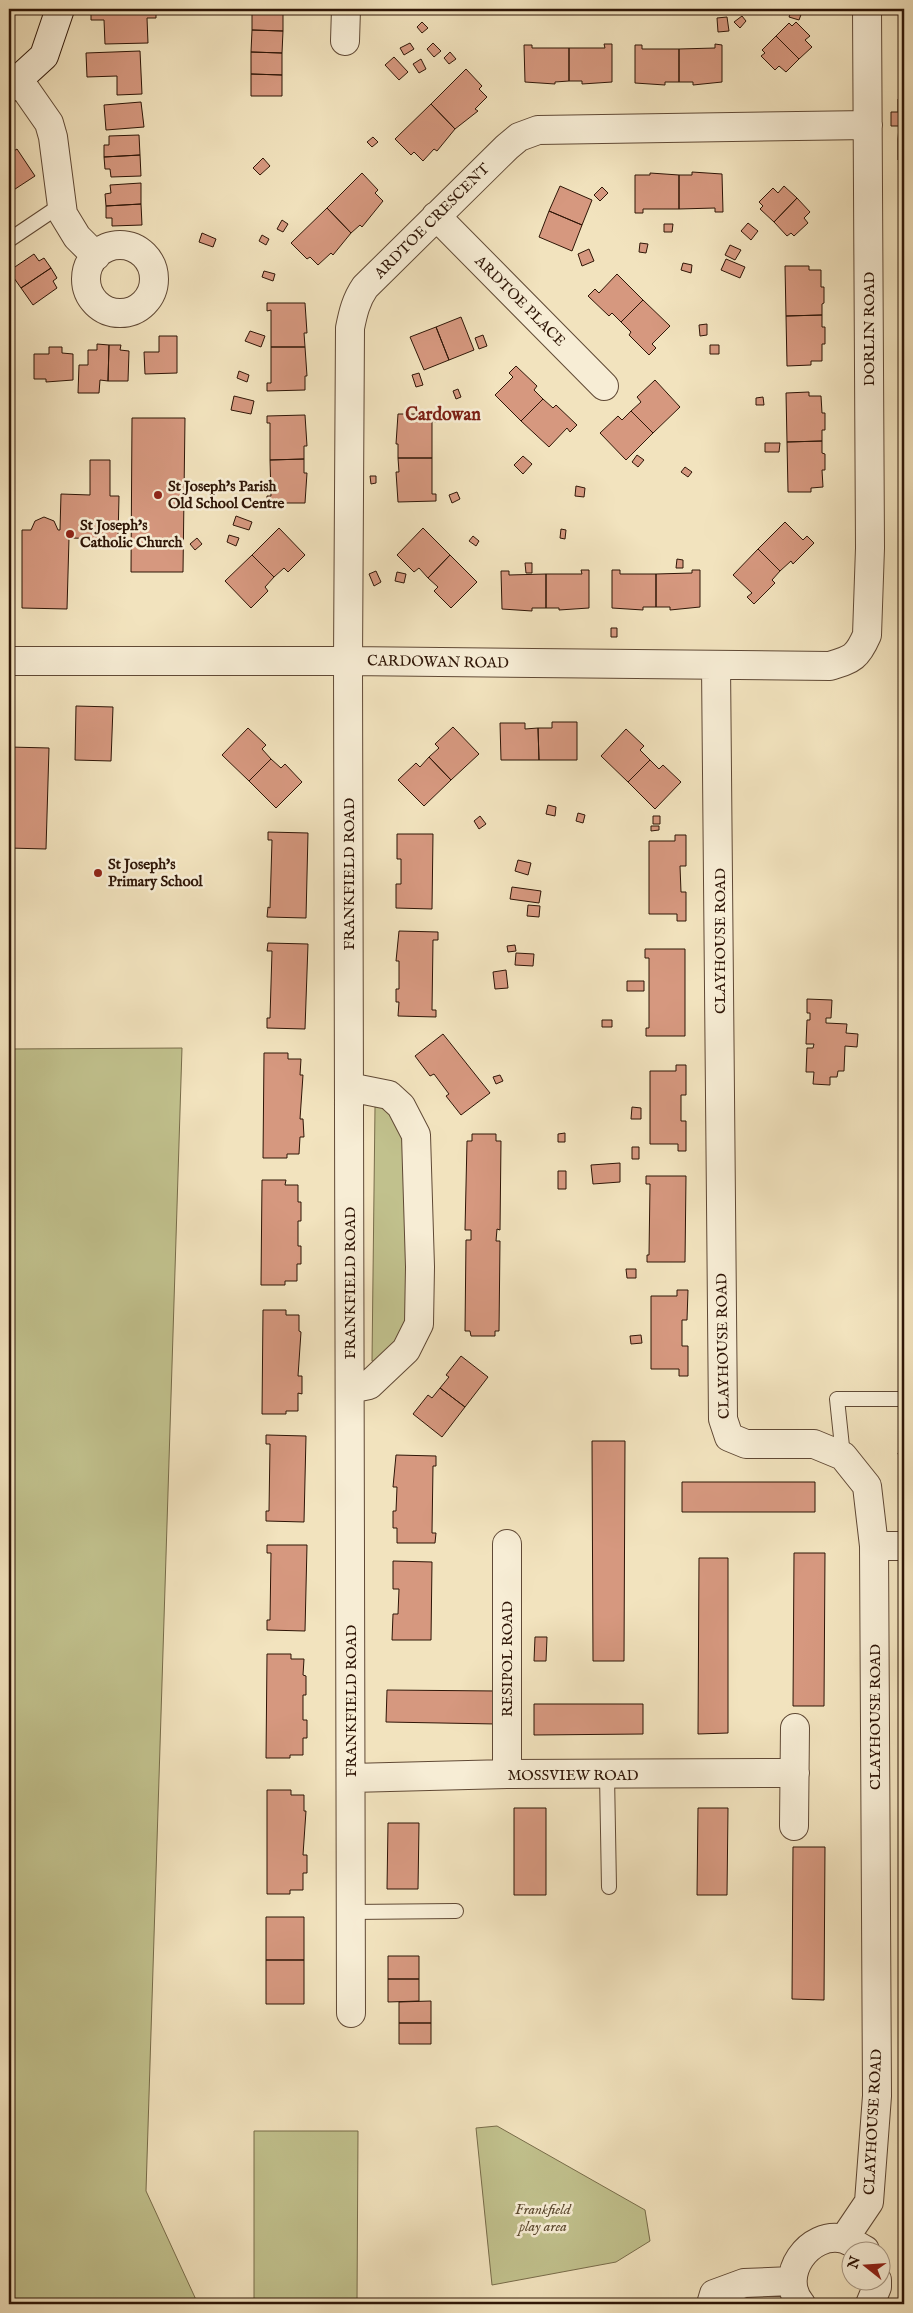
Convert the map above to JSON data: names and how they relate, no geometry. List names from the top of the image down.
{
  "streets": {
    "street": [
      "ARDTOE CRESCENT",
      "ARDTOE PLACE",
      "DORLIN ROAD",
      "CARDOWAN ROAD",
      "FRANKFIELD ROAD",
      "CLAYHOUSE ROAD",
      "RESIPOL ROAD",
      "MOSSVIEW ROAD"
    ]
  },
  "crossings": [
    ["ARDTOE CRESCENT", "ARDTOE PLACE"],
    ["ARDTOE CRESCENT", "DORLIN ROAD"],
    ["ARDTOE CRESCENT", "CARDOWAN ROAD"],
    ["ARDTOE CRESCENT", "FRANKFIELD ROAD"],
    ["DORLIN ROAD", "CARDOWAN ROAD"],
    ["CARDOWAN ROAD", "FRANKFIELD ROAD"],
    ["CARDOWAN ROAD", "CLAYHOUSE ROAD"],
    ["FRANKFIELD ROAD", "MOSSVIEW ROAD"],
    ["RESIPOL ROAD", "MOSSVIEW ROAD"]
  ],
  "districts": ["Cardowan"],
  "parks": ["Frankfield play area"],
  "places": ["St Joseph's Parish Old School Centre", "St Joseph's Catholic Church", "St Joseph's Primary School"],
  "north": "left"
}
